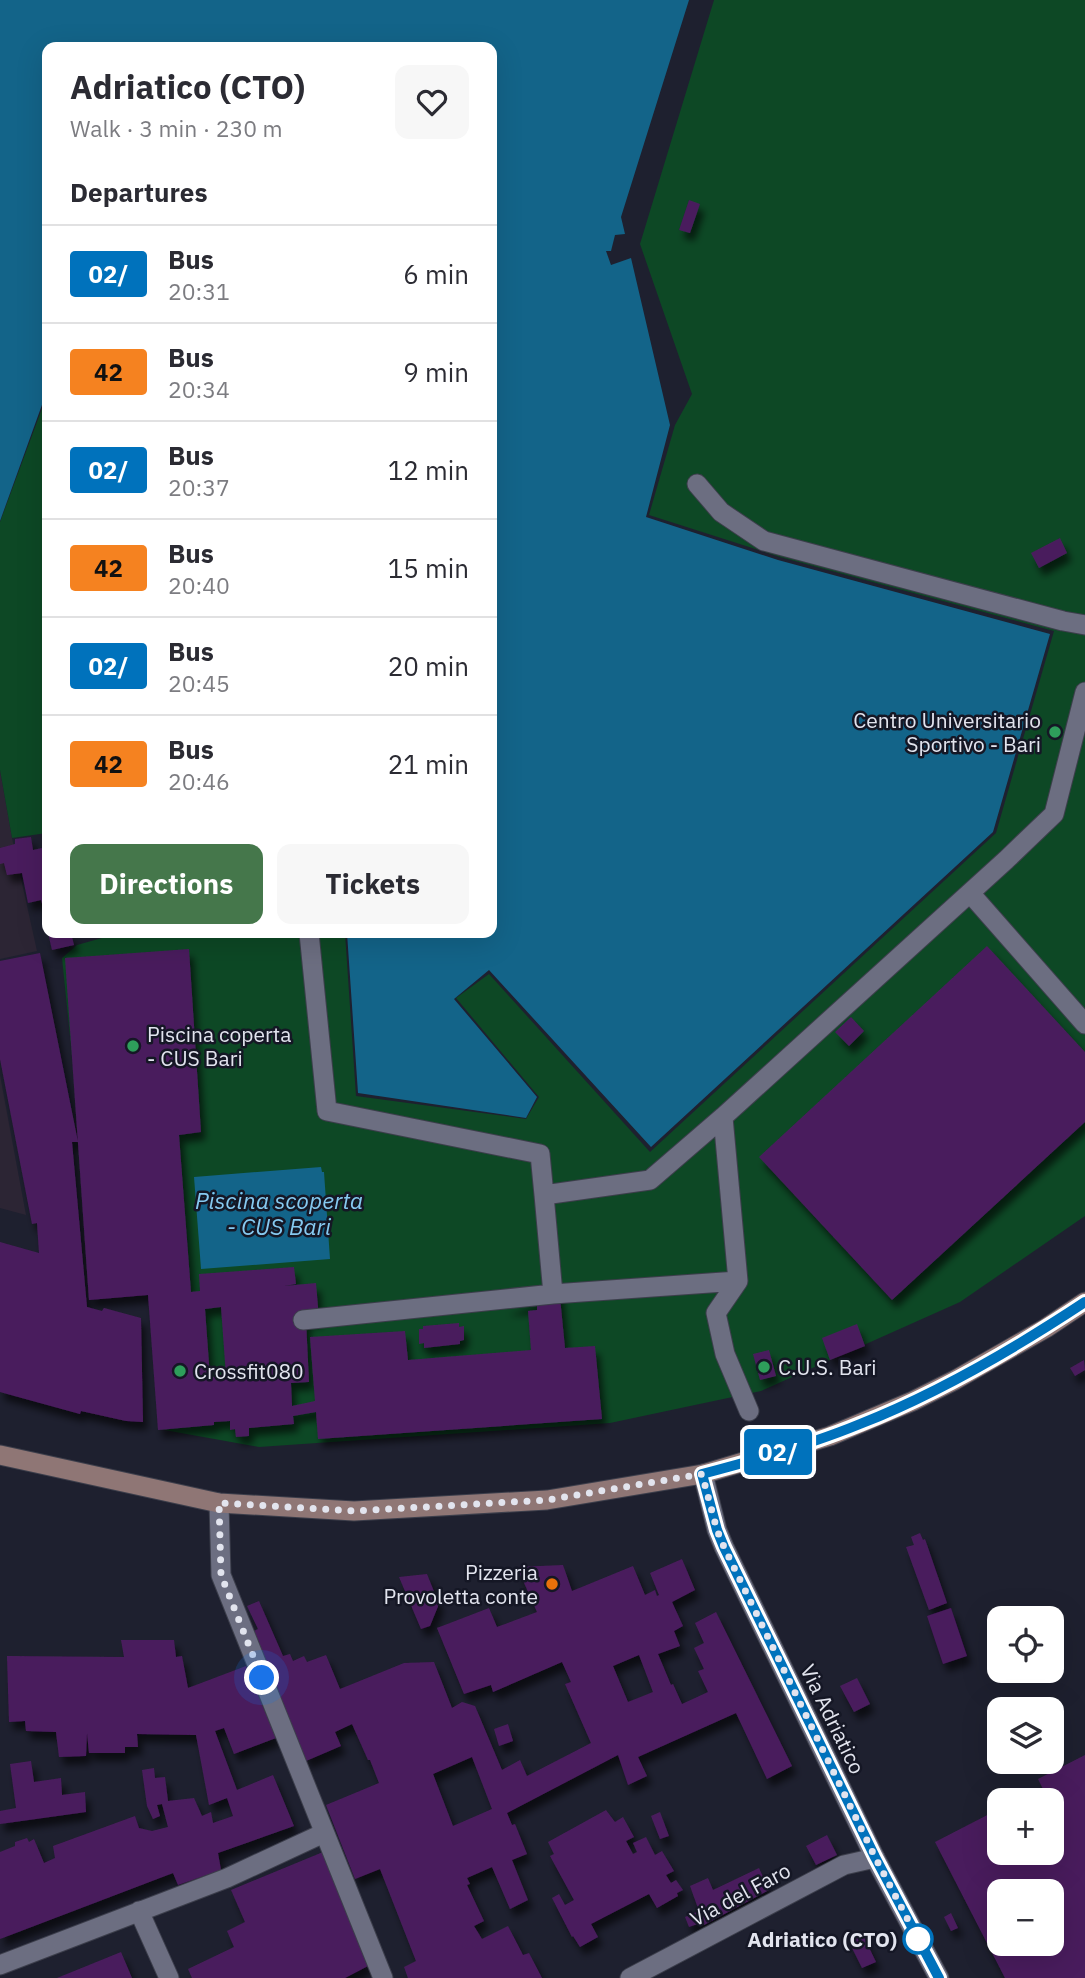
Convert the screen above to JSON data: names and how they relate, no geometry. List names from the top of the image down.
{
  "streets": {
    "street": ["Via Adriatico", "Via del Faro"]
  },
  "crossings": [
    ["Via Adriatico", "Via del Faro"]
  ],
  "water": ["Piscina scoperta - CUS Bari"],
  "places": [
    "Centro Universitario Sportivo - Bari",
    "Piscina coperta - CUS Bari",
    "C.U.S. Bari",
    "Crossfit080",
    "Pizzeria Provoletta conte",
    "Adriatico (CTO)"
  ],
  "lines": ["bus line 02/"],
  "page": {
    "on_map": "02/",
    "heading": [
      ["Adriatico (CTO)", "Walk · 3 min · 230 m"],
      "Departures"
    ],
    "list": [
      {
        "mark": "02/",
        "name": "Bus",
        "note": "20:31",
        "value": "6 min"
      },
      {
        "mark": "42",
        "name": "Bus",
        "note": "20:34",
        "value": "9 min"
      },
      {
        "mark": "02/",
        "name": "Bus",
        "note": "20:37",
        "value": "12 min"
      },
      {
        "mark": "42",
        "name": "Bus",
        "note": "20:40",
        "value": "15 min"
      },
      {
        "mark": "02/",
        "name": "Bus",
        "note": "20:45",
        "value": "20 min"
      },
      {
        "mark": "42",
        "name": "Bus",
        "note": "20:46",
        "value": "21 min"
      }
    ],
    "buttons": ["Directions", "Tickets"],
    "map_buttons": ["+", "−"]
  }
}
